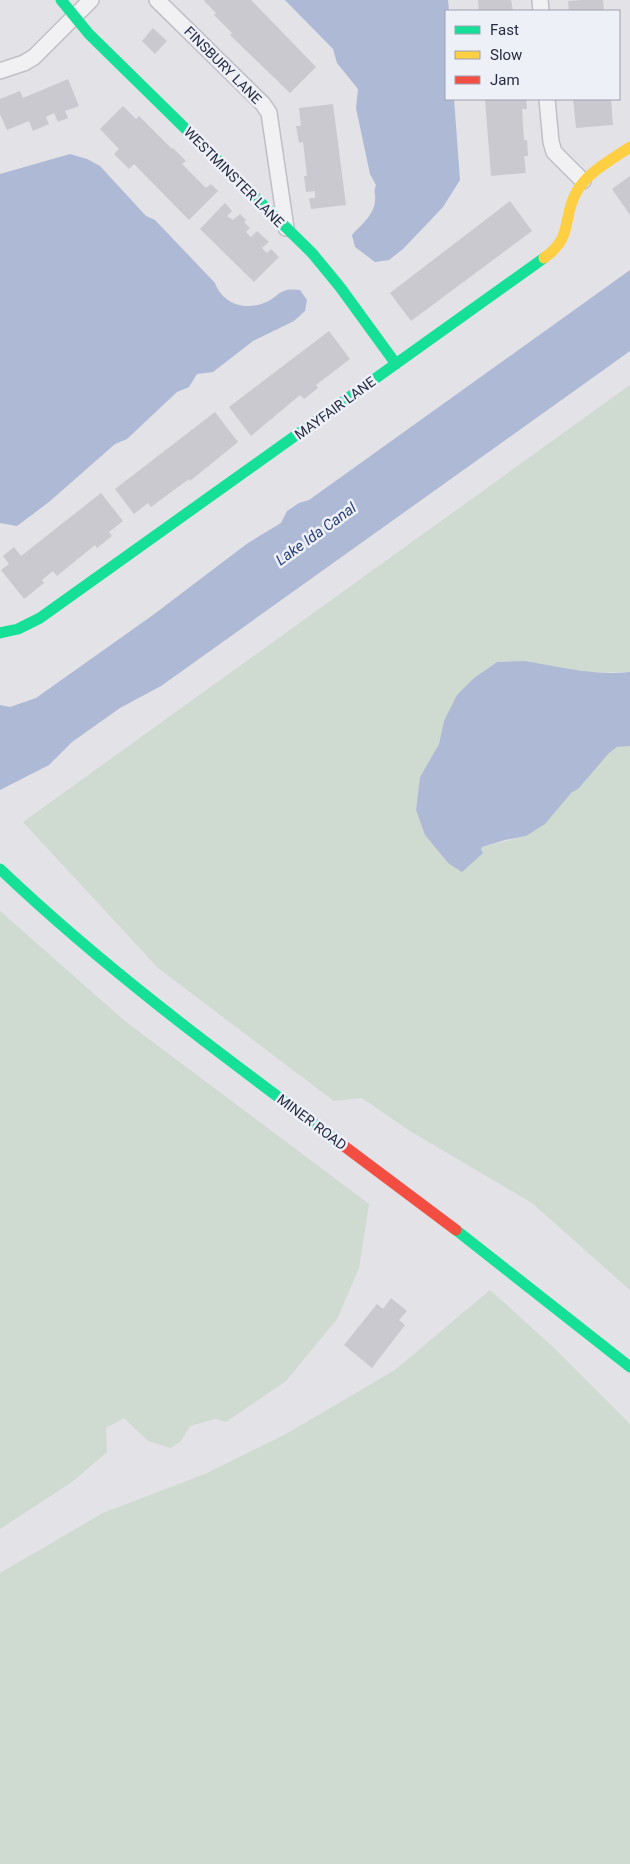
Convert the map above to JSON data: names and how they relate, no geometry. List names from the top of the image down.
{
  "streets": {
    "street": [
      "FINSBURY LANE",
      "WESTMINSTER LANE",
      "MAYFAIR LANE",
      "MINER ROAD"
    ]
  },
  "crossings": [
    ["FINSBURY LANE", "WESTMINSTER LANE"],
    ["WESTMINSTER LANE", "MAYFAIR LANE"]
  ],
  "water": ["Lake Ida Canal"],
  "legend": ["Fast", "Slow", "Jam"]
}
